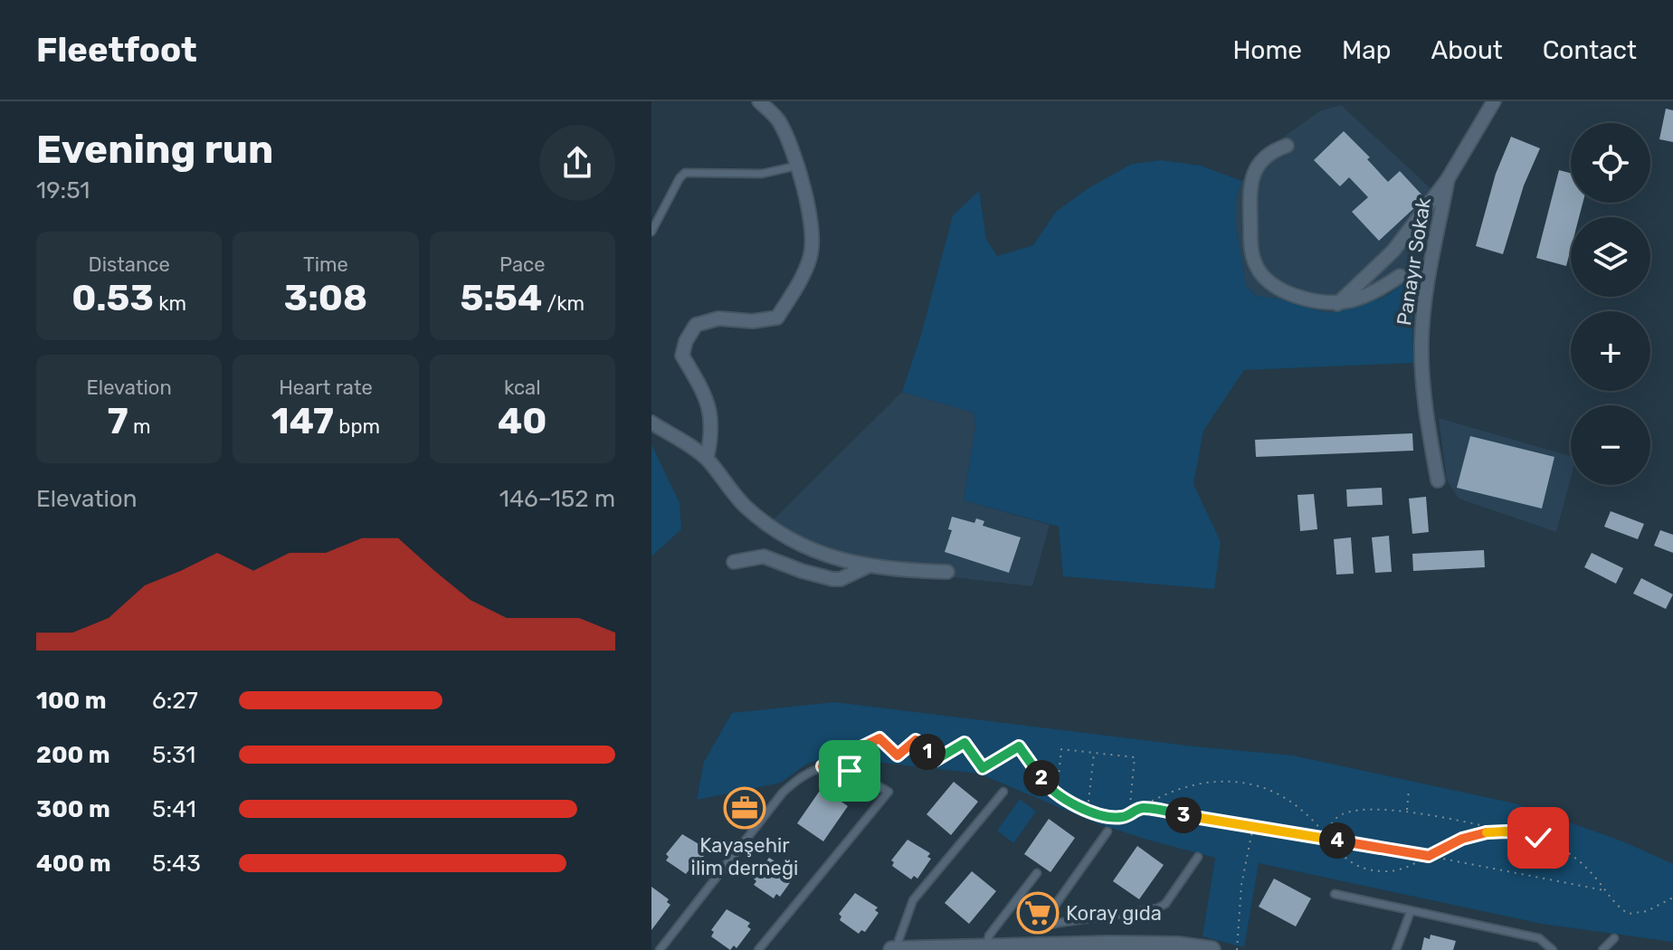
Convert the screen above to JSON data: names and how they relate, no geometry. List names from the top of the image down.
{
  "streets": {
    "street": ["Panayır Sokak"]
  },
  "places": {
    "office": ["Kayaşehir ilim derneği"],
    "supermarket": ["Koray gıda"]
  },
  "page": {
    "header": "Fleetfoot",
    "nav": [
      "Home",
      "Map",
      "About",
      "Contact"
    ],
    "heading": ["Evening run", "19:51"],
    "map_buttons": ["+", "−"],
    "stats": [
      ["Distance", "0.53 km"],
      ["Time", "3:08"],
      ["Pace", "5:54 /km"],
      ["Elevation", "7 m"],
      ["Heart rate", "147 bpm"],
      ["kcal", "40"]
    ],
    "chart": ["Elevation", "146–152 m"],
    "list": [
      {
        "name": "100 m",
        "note": "6:27"
      },
      {
        "name": "200 m",
        "note": "5:31"
      },
      {
        "name": "300 m",
        "note": "5:41"
      },
      {
        "name": "400 m",
        "note": "5:43"
      }
    ],
    "pins": [
      "1",
      "2",
      "3",
      "4"
    ]
  }
}
